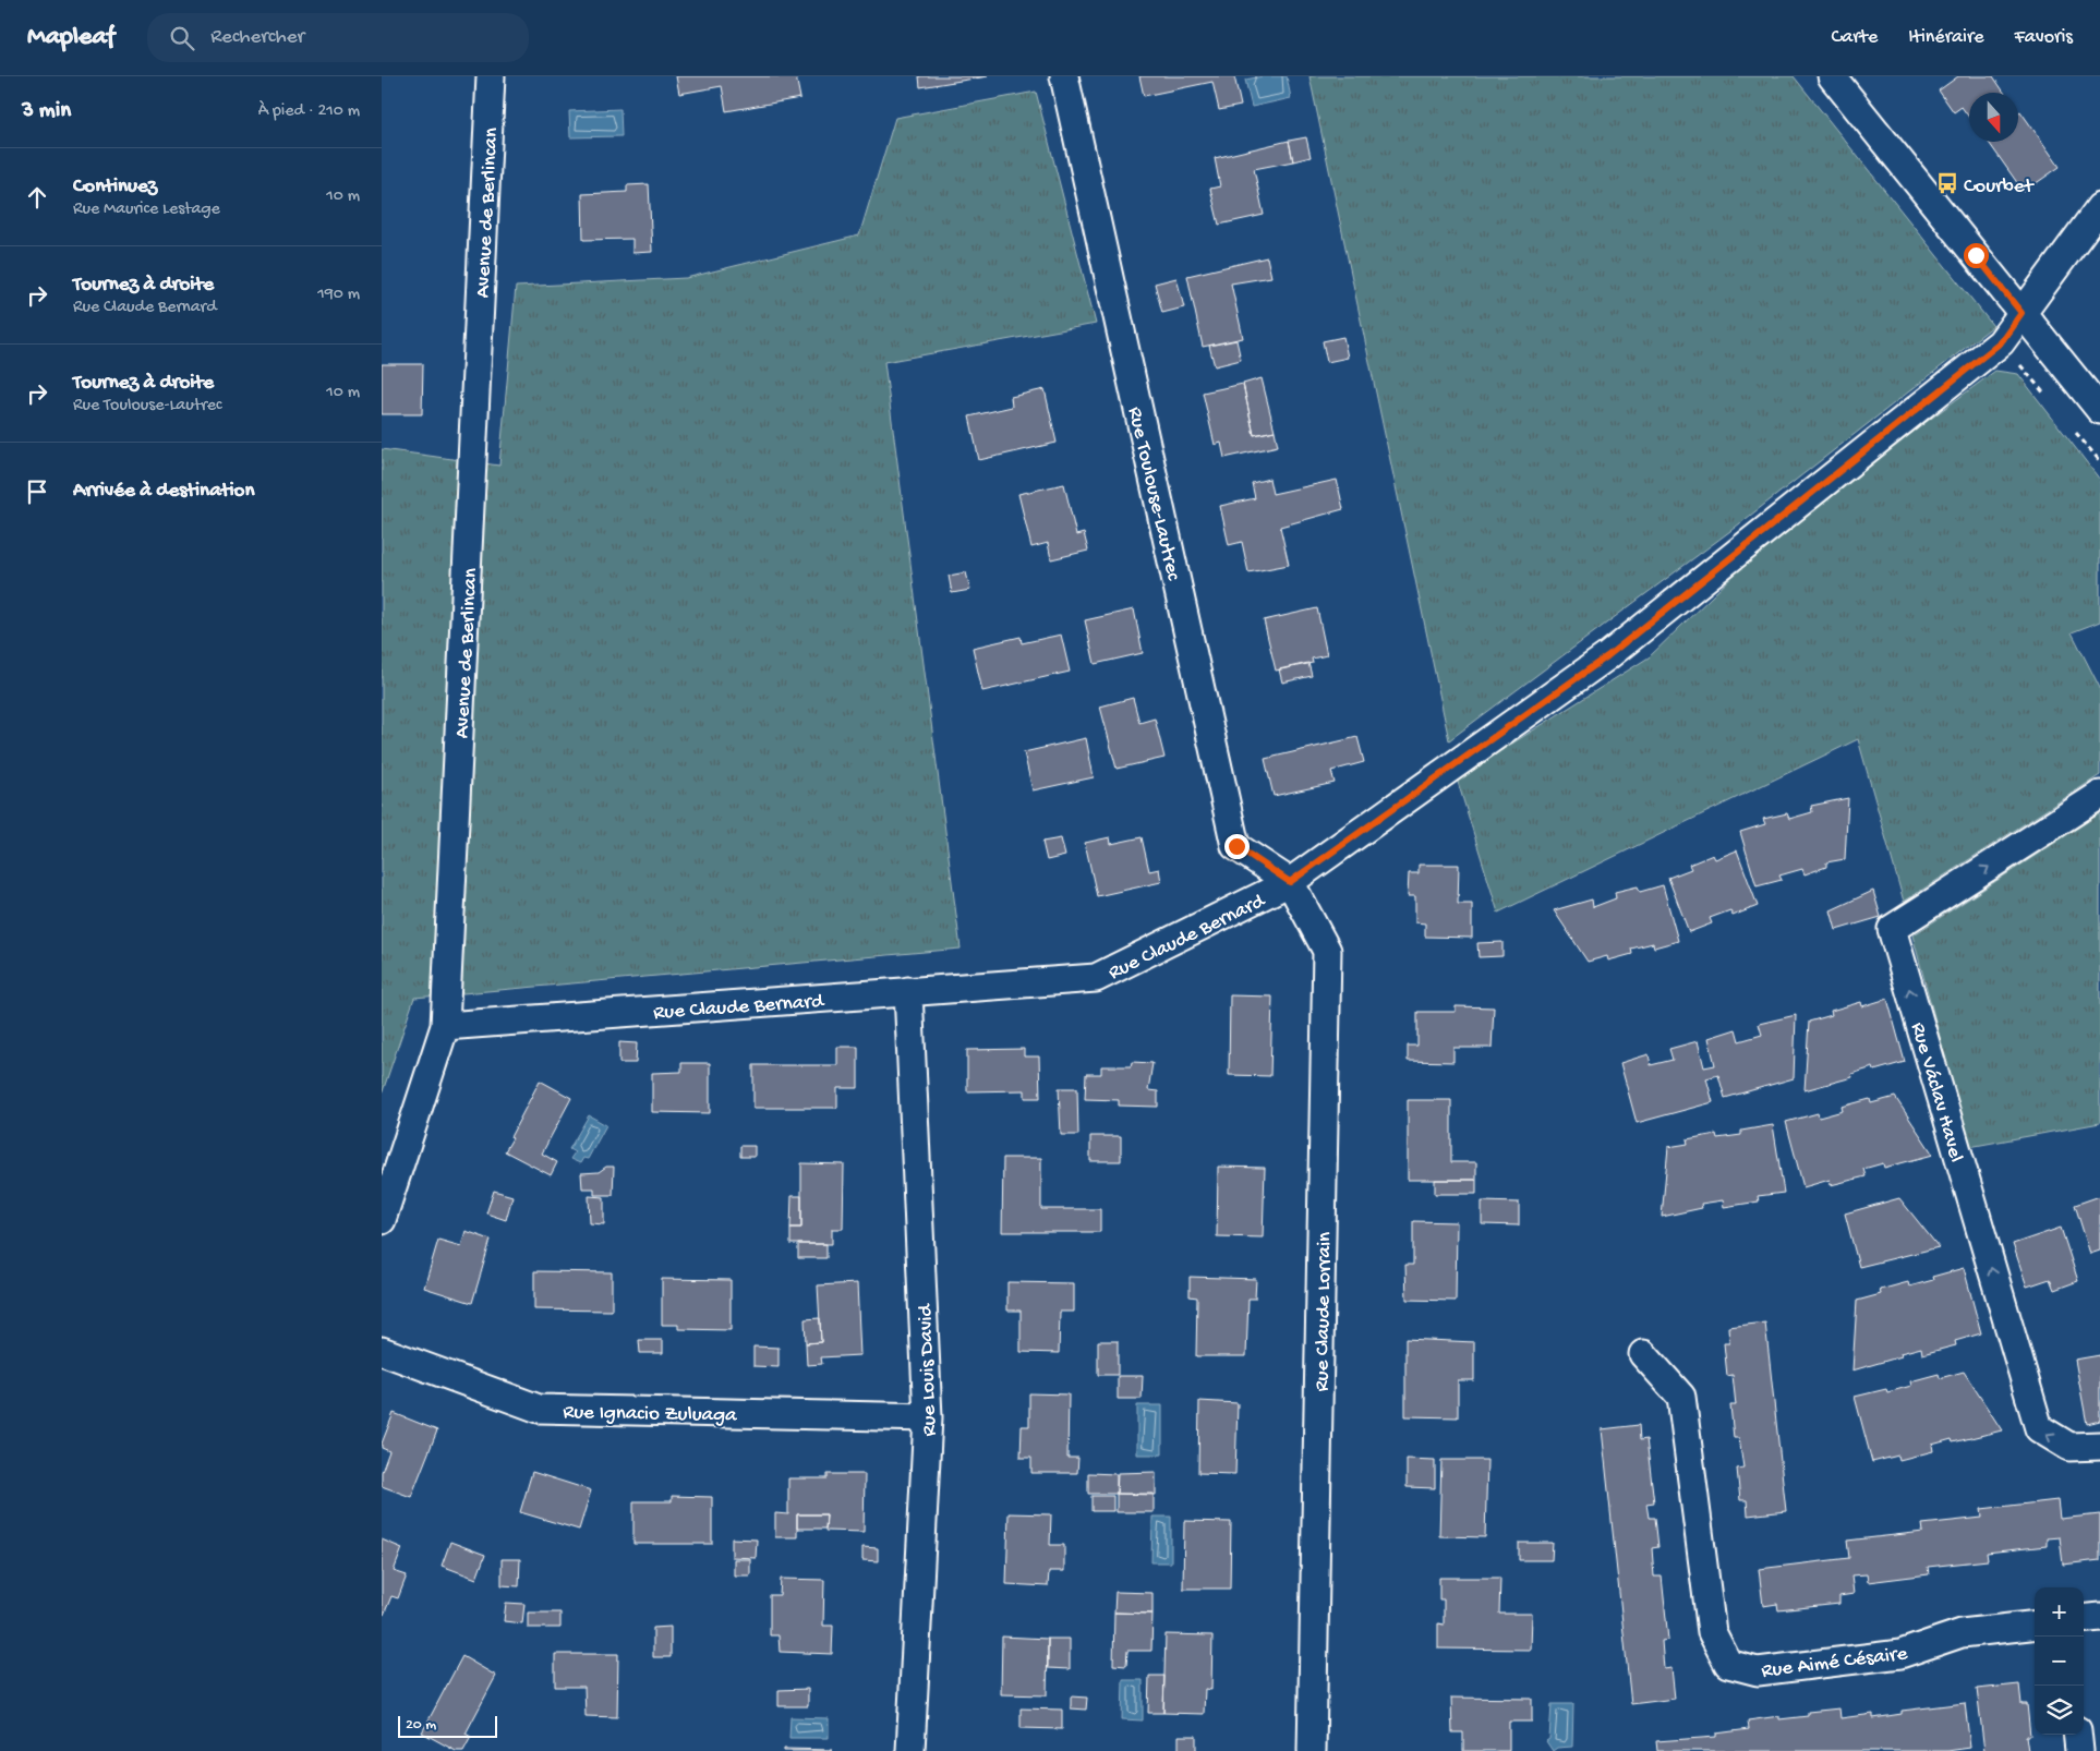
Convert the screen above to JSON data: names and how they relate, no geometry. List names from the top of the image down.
{
  "streets": {
    "street": [
      "Avenue de Berlincan",
      "Rue Toulouse-Lautrec",
      "Rue Claude Bernard",
      "Rue Václav Havel",
      "Rue Claude Lorrain",
      "Rue Louis David",
      "Rue Ignacio Zuluaga",
      "Rue Aimé Césaire"
    ]
  },
  "crossings": [
    ["Avenue de Berlincan", "Rue Claude Bernard"],
    ["Rue Toulouse-Lautrec", "Rue Claude Bernard"],
    ["Rue Toulouse-Lautrec", "Rue Claude Lorrain"],
    ["Rue Claude Bernard", "Rue Claude Lorrain"],
    ["Rue Claude Bernard", "Rue Louis David"],
    ["Rue Louis David", "Rue Ignacio Zuluaga"]
  ],
  "places": {
    "bus stop": ["Courbet"]
  },
  "scale_bar": "20 m",
  "north": "bottom",
  "page": {
    "header": "Mapleaf",
    "search": "Rechercher",
    "nav": ["Carte", "Itinéraire", "Favoris"],
    "heading": ["3 min", "À pied · 210 m"],
    "list": [
      ["Continuez", "Rue Maurice Lestage", "10 m"],
      ["Tournez à droite", "Rue Claude Bernard", "190 m"],
      ["Tournez à droite", "Rue Toulouse-Lautrec", "10 m"],
      "Arrivée à destination"
    ],
    "map_buttons": ["+", "−"],
    "scale": "20 m"
  }
}
